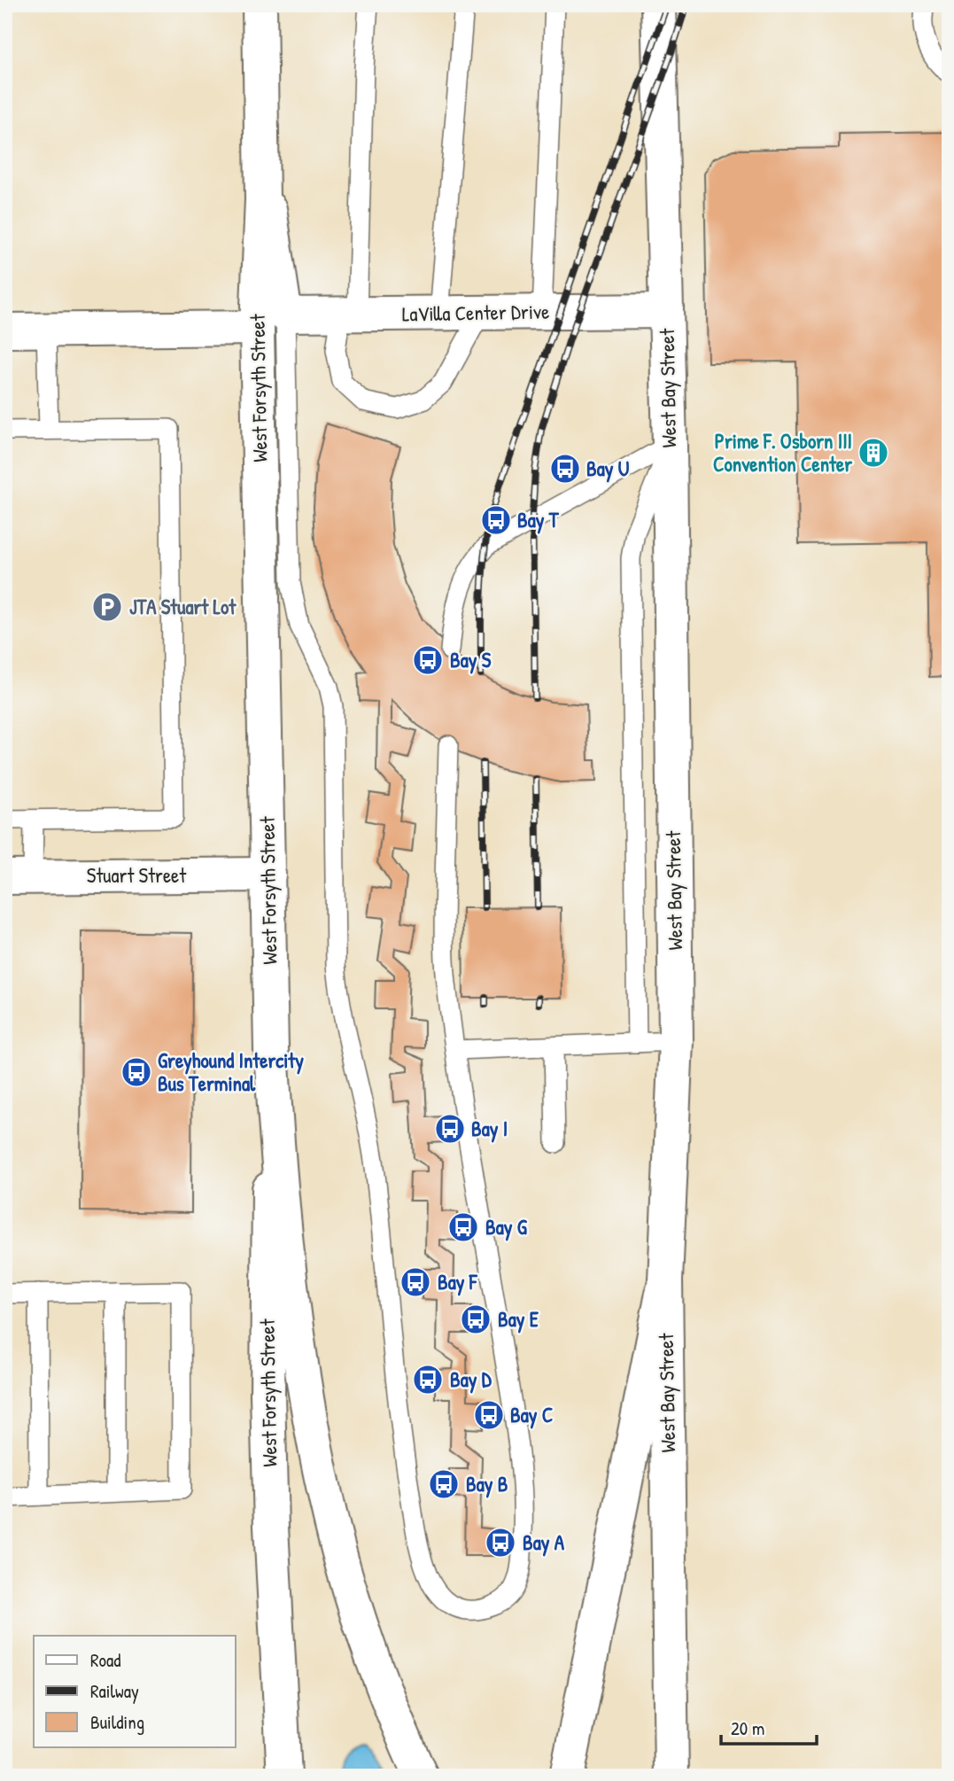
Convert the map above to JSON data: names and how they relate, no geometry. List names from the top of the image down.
{
  "streets": {
    "main road": [
      "LaVilla Center Drive",
      "West Forsyth Street",
      "West Bay Street",
      "Stuart Street"
    ]
  },
  "crossings": [
    ["LaVilla Center Drive", "West Forsyth Street"],
    ["LaVilla Center Drive", "West Bay Street"],
    ["West Forsyth Street", "Stuart Street"]
  ],
  "places": {
    "building": ["Prime F. Osborn III Convention Center"],
    "bus stop": [
      "Bay U",
      "Bay T",
      "Bay S",
      "Greyhound Intercity Bus Terminal",
      "Bay I",
      "Bay G",
      "Bay F",
      "Bay E",
      "Bay D",
      "Bay C",
      "Bay B",
      "Bay A"
    ],
    "parking": ["JTA Stuart Lot"]
  },
  "legend": ["Road", "Railway", "Building"],
  "scale_bar": "20 m"
}
